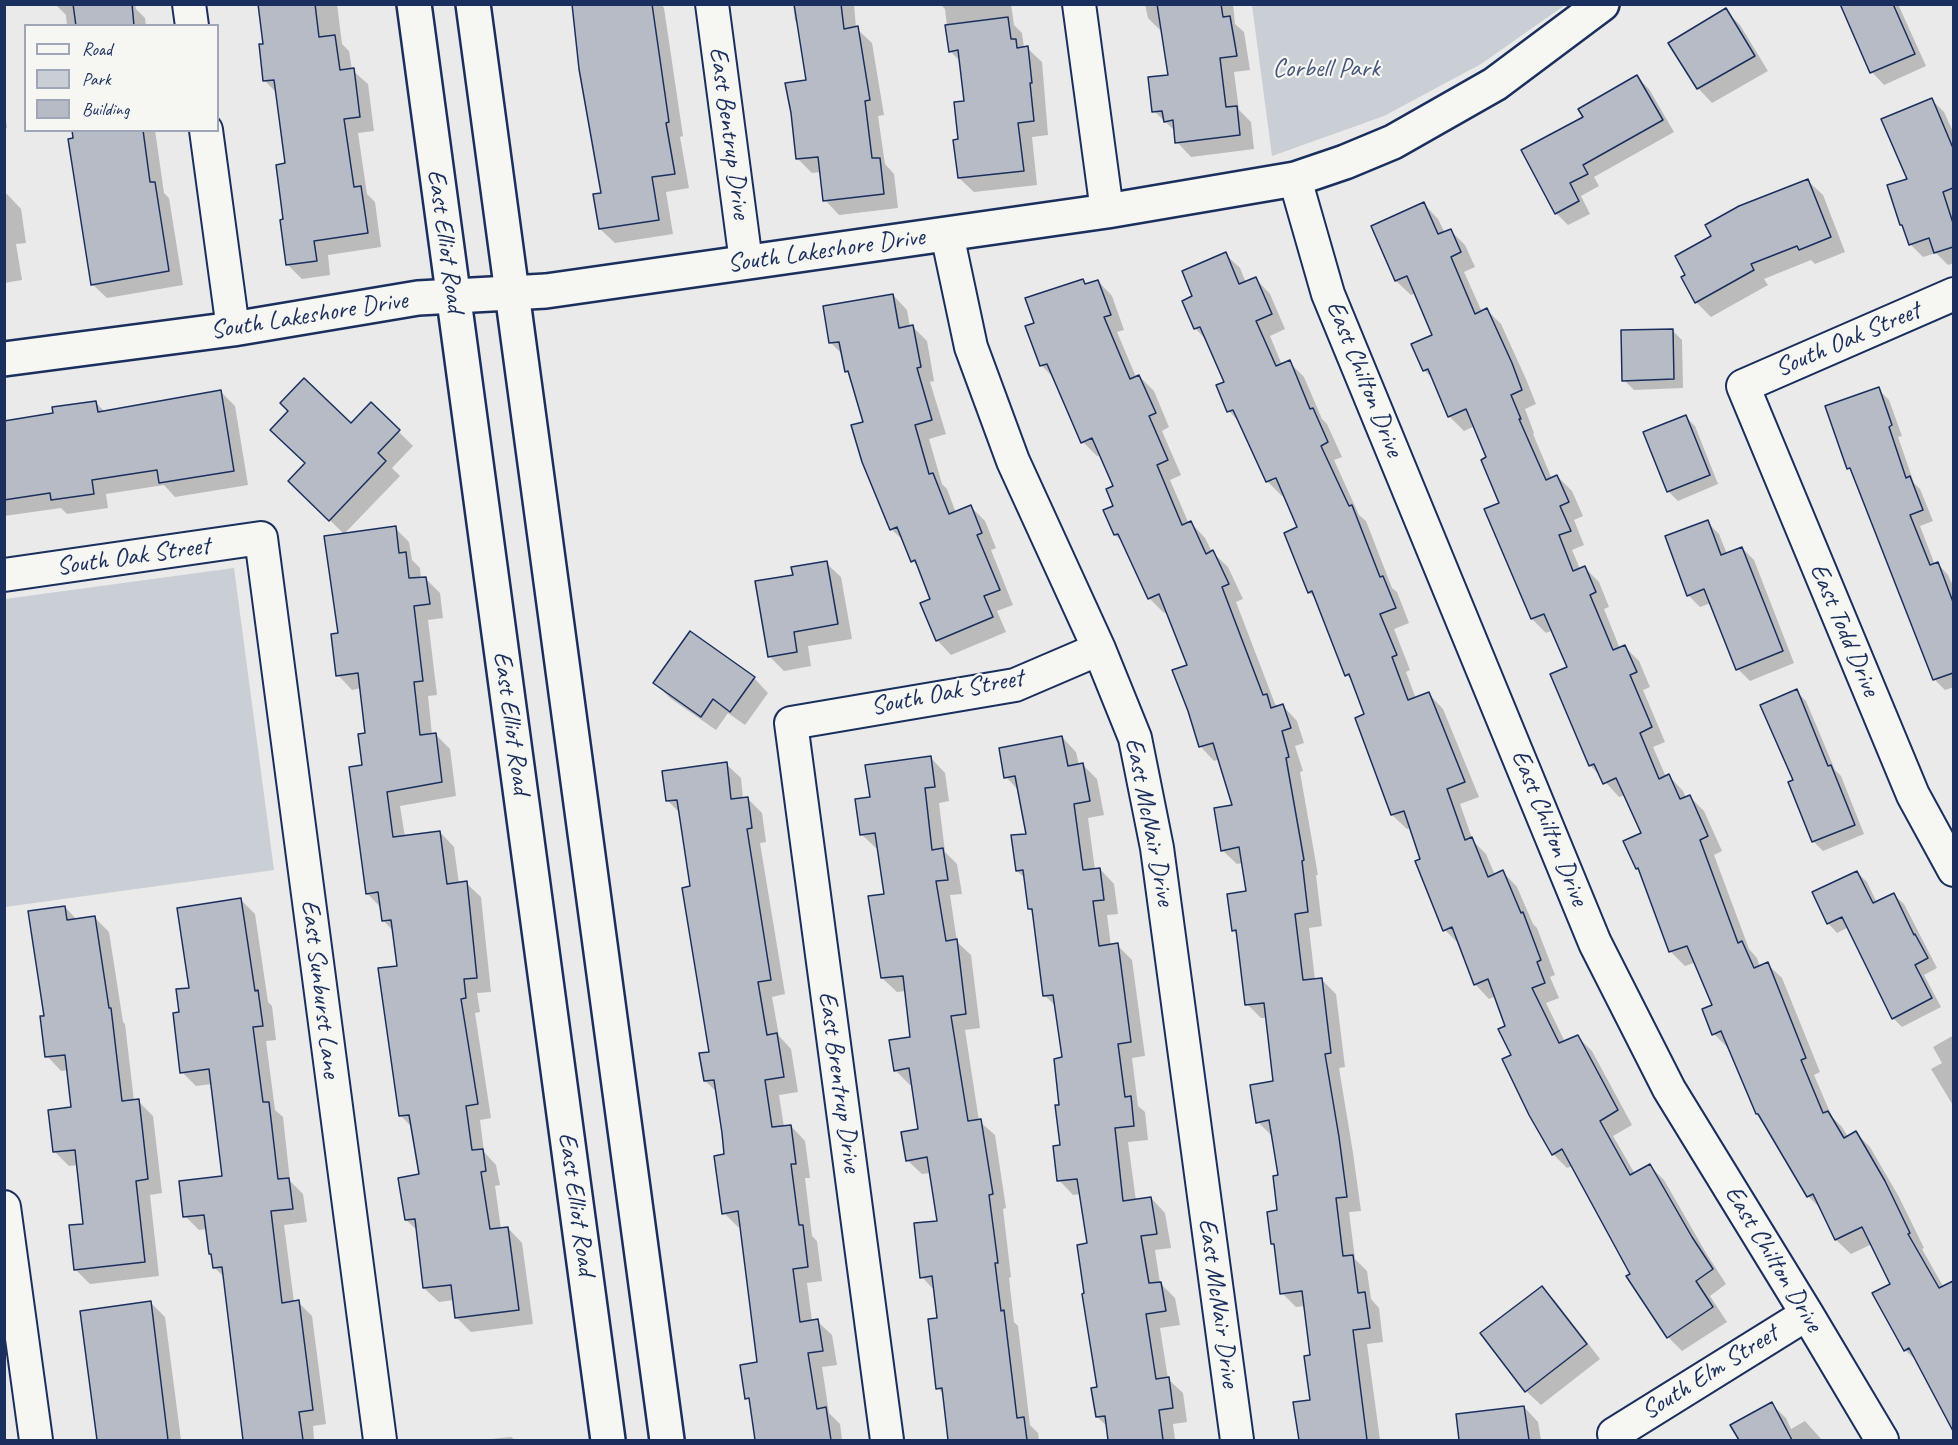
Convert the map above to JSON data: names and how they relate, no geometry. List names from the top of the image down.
{
  "streets": {
    "main road": ["East Elliot Road", "South Lakeshore Drive"],
    "street": [
      "East Bentrup Drive",
      "South Oak Street",
      "East Chilton Drive",
      "East Todd Drive",
      "East McNair Drive",
      "East Sunburst Lane",
      "East Brentrup Drive",
      "South Elm Street"
    ]
  },
  "crossings": [
    ["East Bentrup Drive", "South Lakeshore Drive"],
    ["East Elliot Road", "South Lakeshore Drive"],
    ["South Lakeshore Drive", "East Chilton Drive"],
    ["South Lakeshore Drive", "East McNair Drive"],
    ["South Oak Street", "East Todd Drive"],
    ["South Oak Street", "East McNair Drive"],
    ["South Oak Street", "East Sunburst Lane"],
    ["South Oak Street", "East Brentrup Drive"],
    ["East Chilton Drive", "South Elm Street"]
  ],
  "parks": ["Corbell Park"],
  "legend": ["Road", "Park", "Building"]
}
